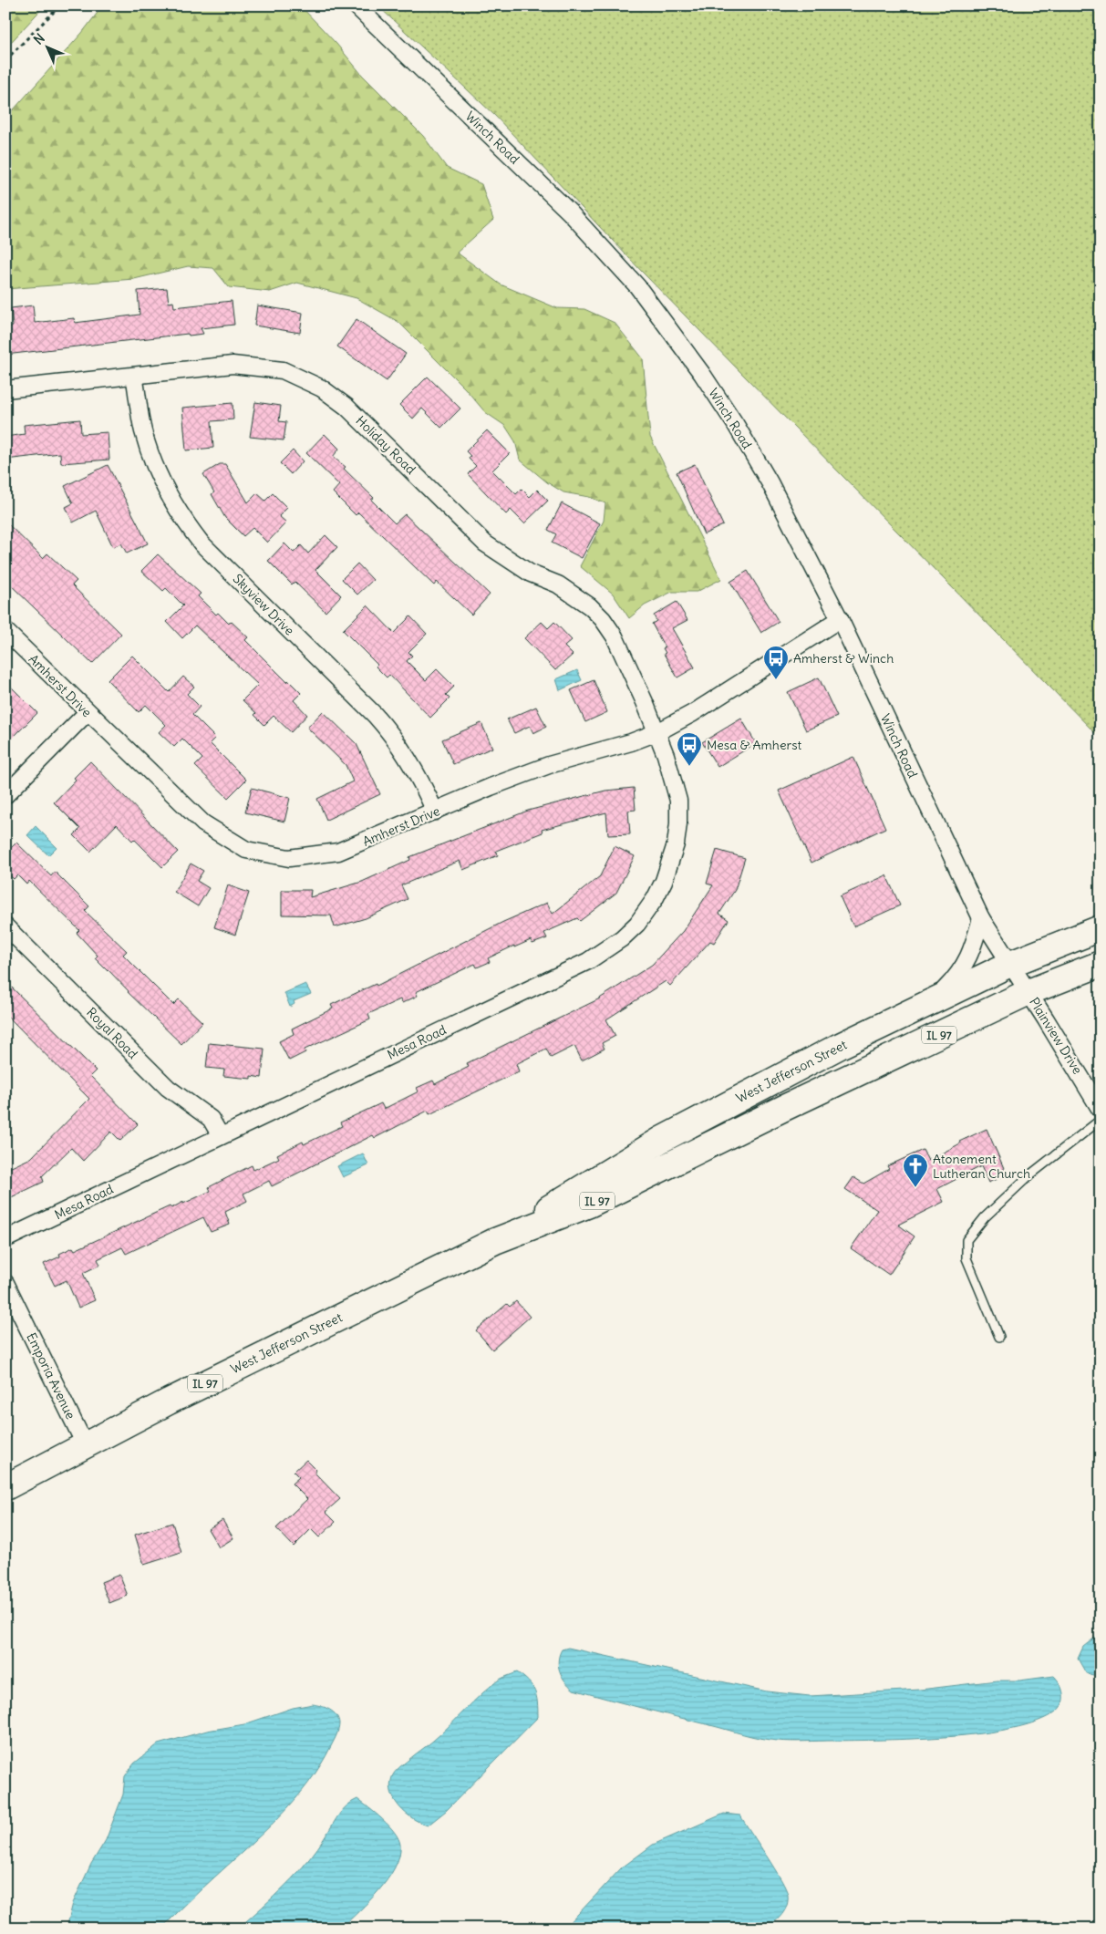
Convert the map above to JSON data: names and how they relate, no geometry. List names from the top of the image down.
{
  "streets": {
    "main road": ["IL 97", "West Jefferson Street"],
    "street": [
      "Winch Road",
      "Holiday Road",
      "Skyview Drive",
      "Amherst Drive",
      "Royal Road",
      "Plainview Drive",
      "Mesa Road",
      "Emporia Avenue"
    ]
  },
  "crossings": [
    ["Winch Road", "Amherst Drive"],
    ["Winch Road", "Plainview Drive"],
    ["Winch Road", "West Jefferson Street"],
    ["Holiday Road", "Skyview Drive"],
    ["Holiday Road", "Amherst Drive"],
    ["Holiday Road", "Mesa Road"],
    ["Skyview Drive", "Amherst Drive"],
    ["Amherst Drive", "Mesa Road"],
    ["Royal Road", "Mesa Road"],
    ["Plainview Drive", "West Jefferson Street"],
    ["West Jefferson Street", "Emporia Avenue"]
  ],
  "places": {
    "bus stop": ["Amherst & Winch", "Mesa & Amherst"],
    "church": ["Atonement Lutheran Church"]
  },
  "north": "top left"
}
